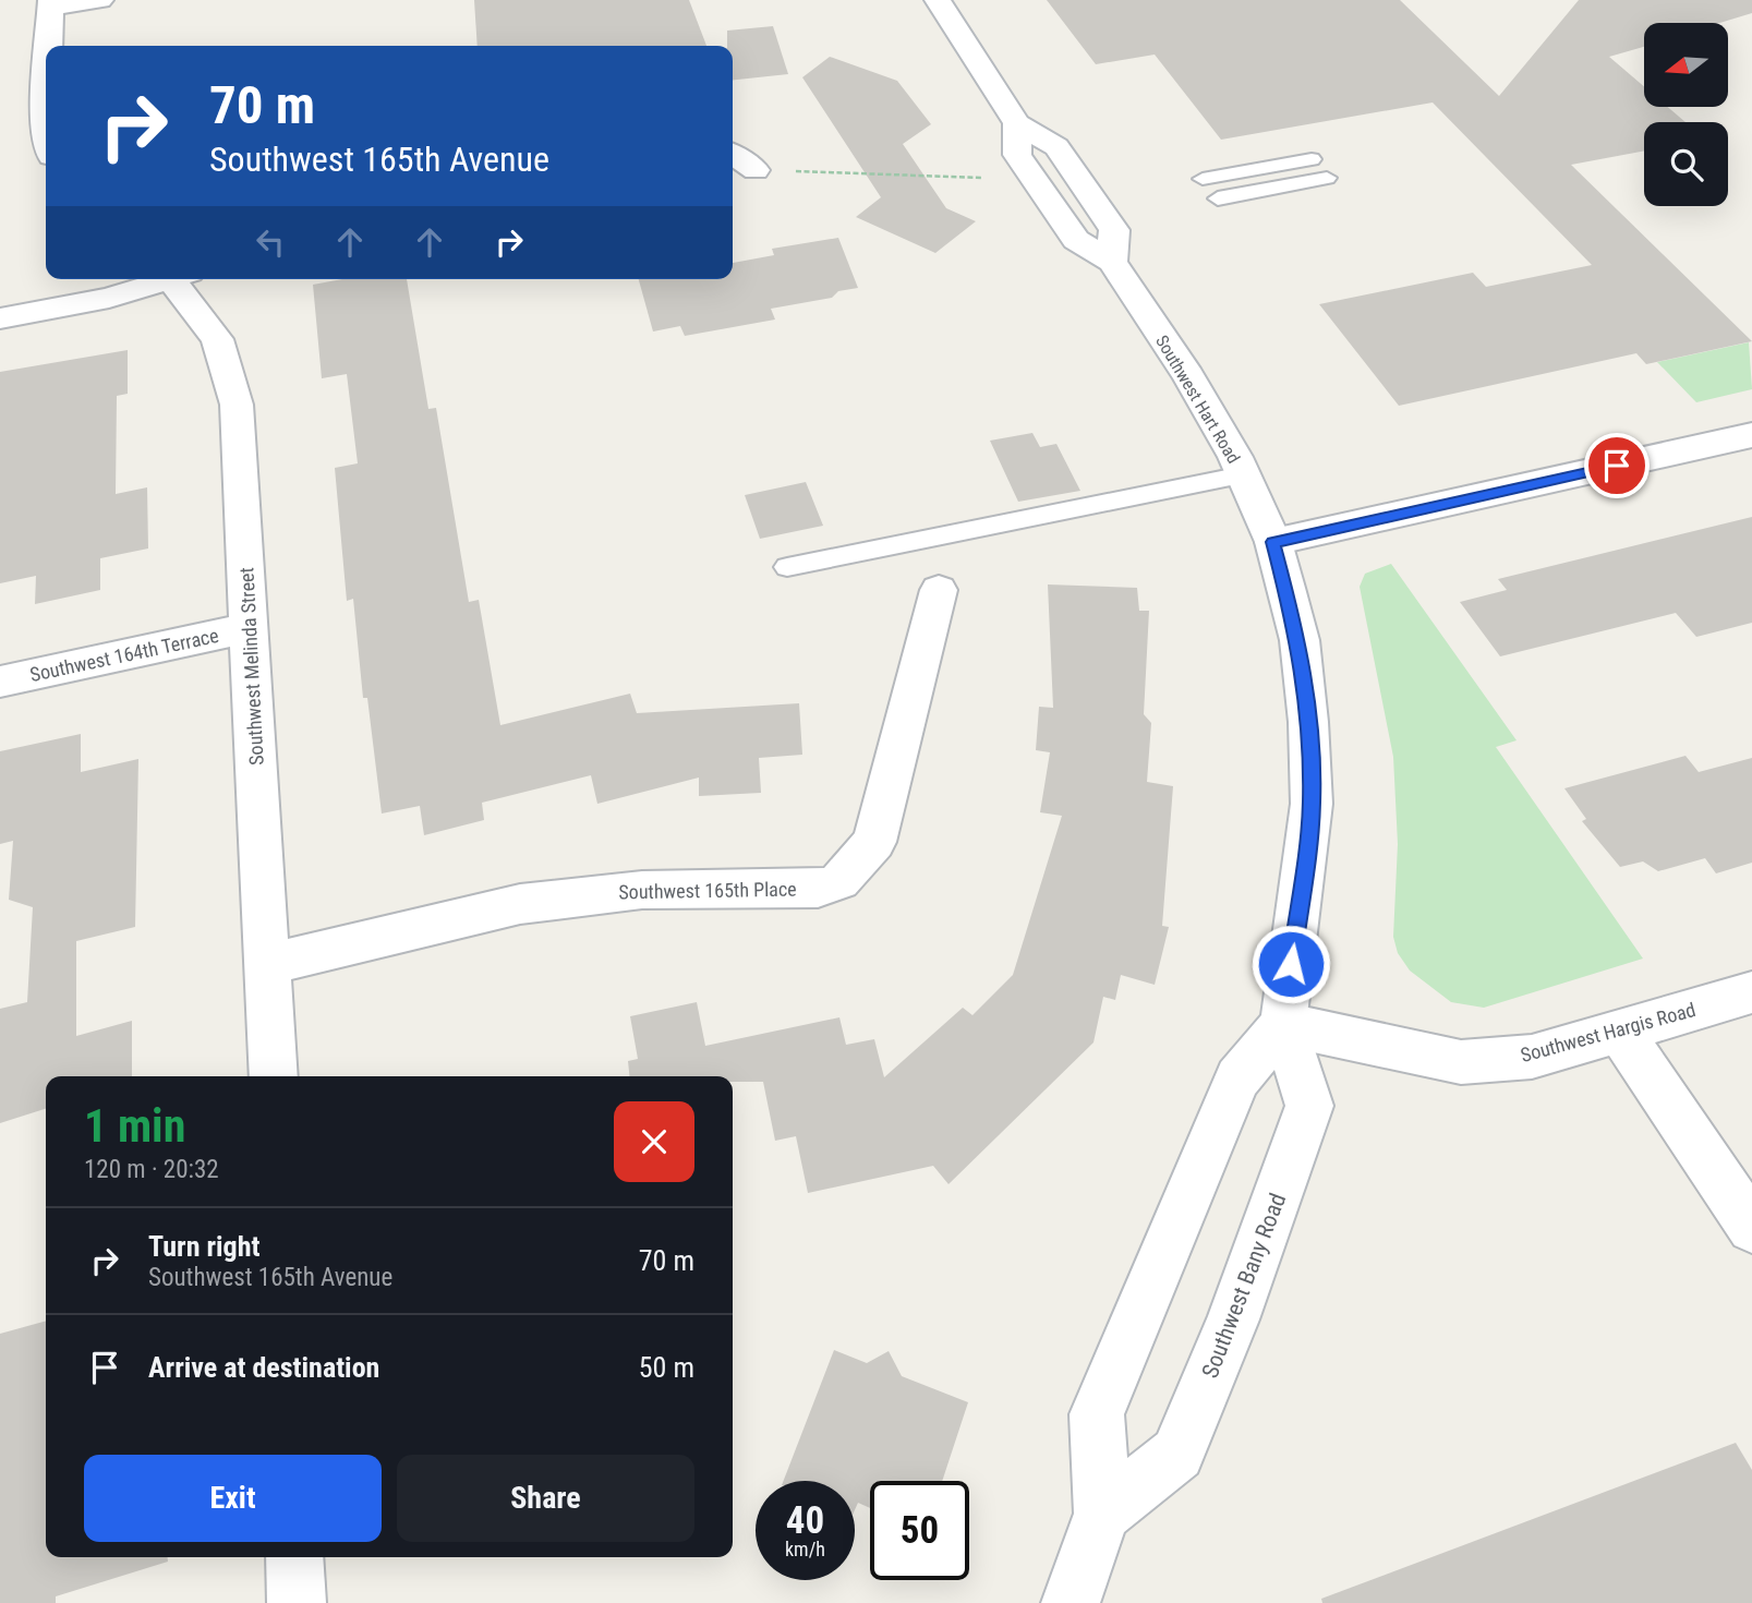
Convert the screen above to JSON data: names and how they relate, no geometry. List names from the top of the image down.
{
  "streets": {
    "street": [
      "Southwest Hart Road",
      "Southwest 164th Terrace",
      "Southwest Melinda Street",
      "Southwest 165th Place",
      "Southwest Hargis Road",
      "Southwest Bany Road"
    ]
  },
  "crossings": [
    ["Southwest Hart Road", "Southwest Bany Road"],
    ["Southwest 164th Terrace", "Southwest Melinda Street"],
    ["Southwest Melinda Street", "Southwest 165th Place"],
    ["Southwest Hargis Road", "Southwest Bany Road"]
  ],
  "north": "left",
  "page": {
    "turn": ["70 m", "Southwest 165th Avenue"],
    "heading": ["1 min", "120 m · 20:32"],
    "list": [
      {
        "name": "Turn right",
        "note": "Southwest 165th Avenue",
        "value": "70 m"
      },
      {
        "name": "Arrive at destination",
        "value": "50 m"
      }
    ],
    "buttons": ["Exit", "Share"],
    "speed": "40 km/h",
    "limit": "50"
  }
}
